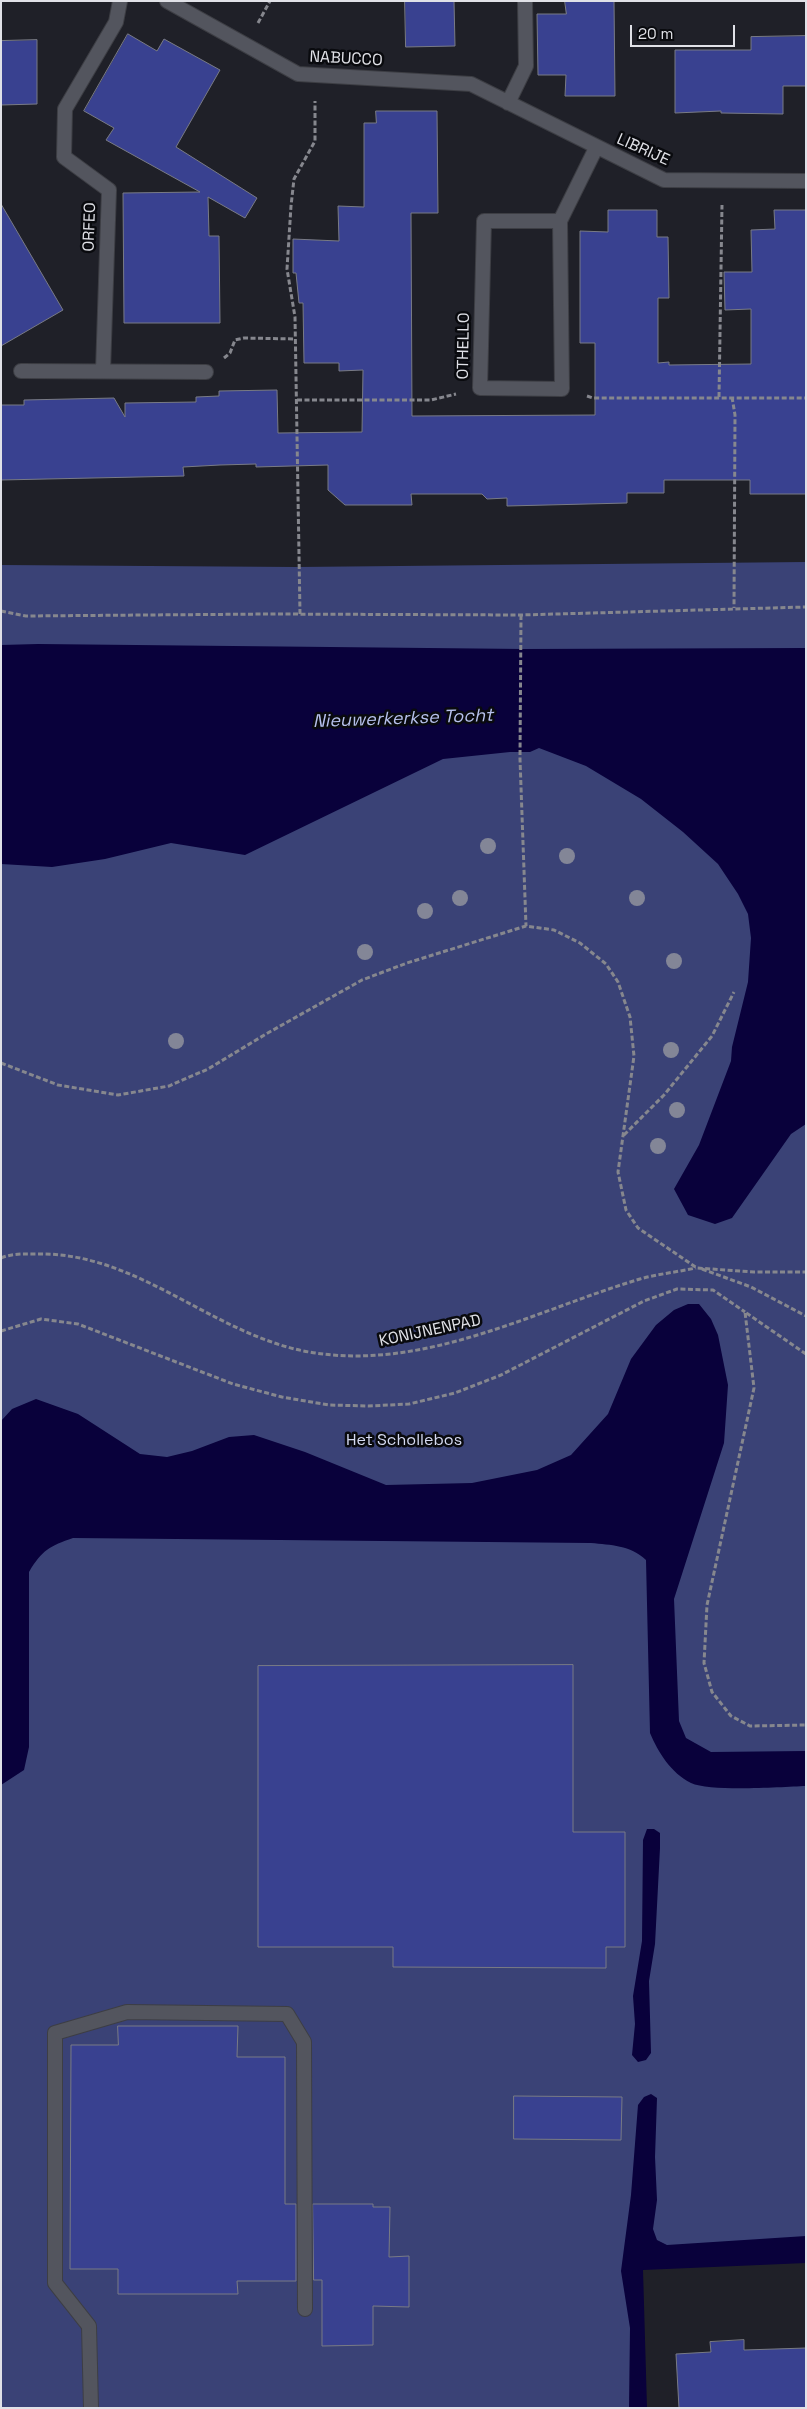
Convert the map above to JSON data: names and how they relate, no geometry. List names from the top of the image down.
{
  "streets": {
    "street": [
      "NABUCCO",
      "LIBRIJE",
      "ORFEO",
      "OTHELLO"
    ],
    "path": ["KONIJNENPAD"]
  },
  "crossings": [
    ["NABUCCO", "LIBRIJE"]
  ],
  "water": ["Nieuwerkerkse Tocht"],
  "parks": ["Het Schollebos"],
  "scale_bar": "20 m"
}
